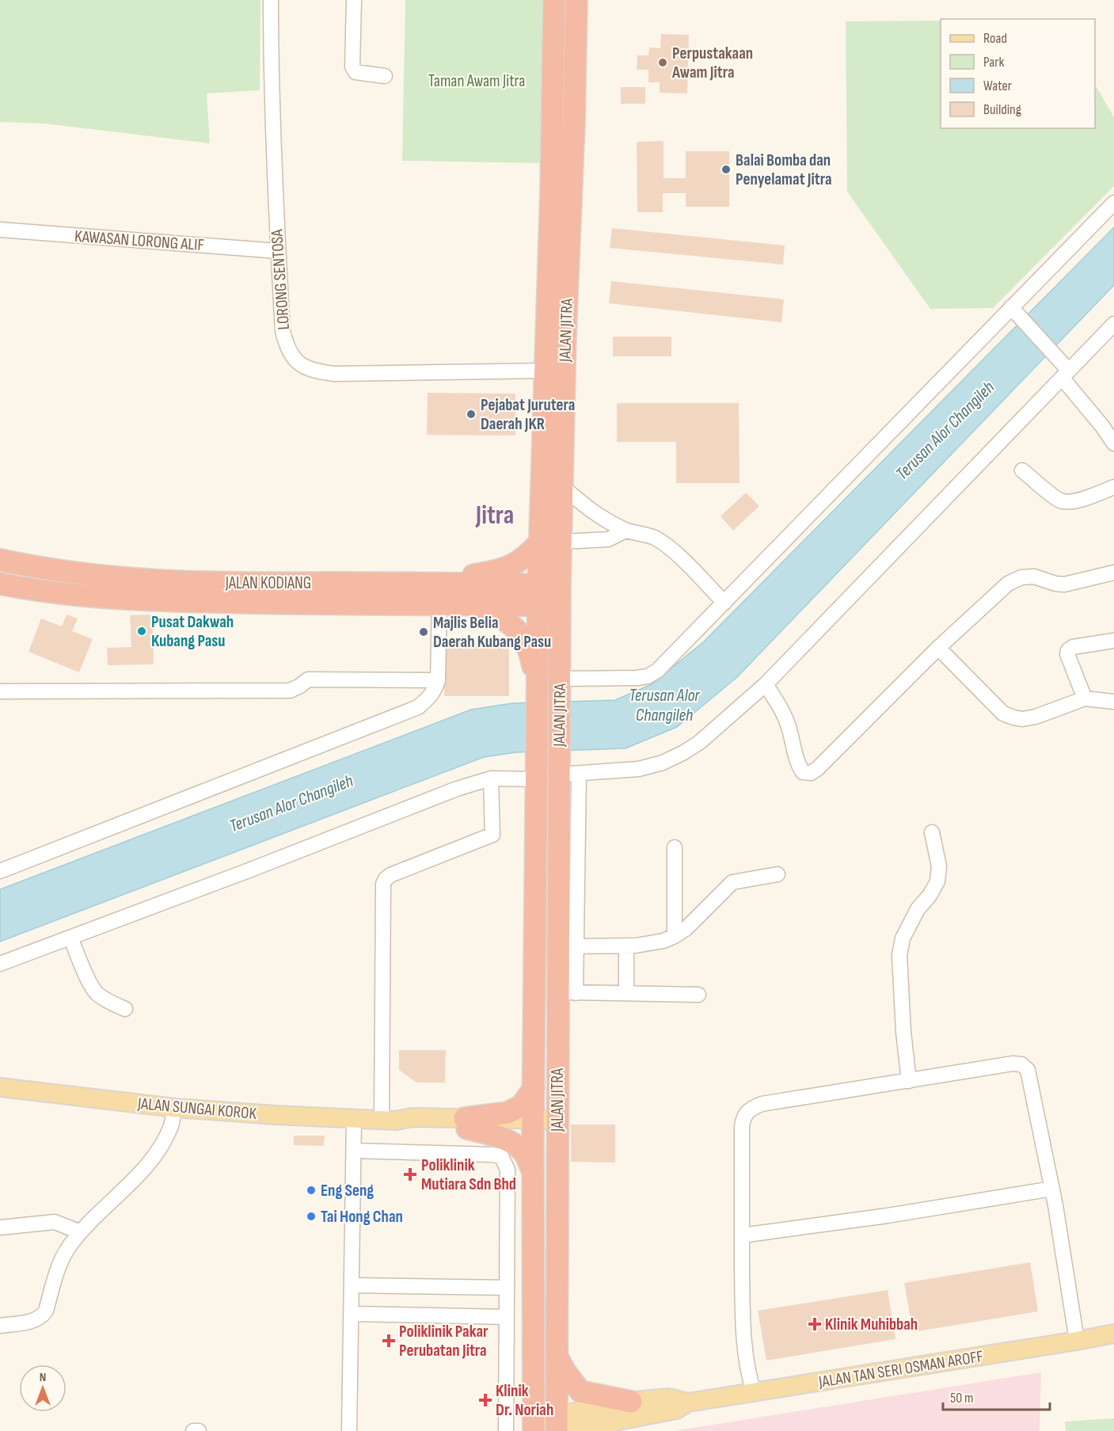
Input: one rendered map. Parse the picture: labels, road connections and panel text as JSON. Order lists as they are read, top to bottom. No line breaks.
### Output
{"streets":{"highway":["JALAN JITRA","JALAN KODIANG"],"main road":["JALAN SUNGAI KOROK","JALAN TAN SERI OSMAN AROFF"],"street":["KAWASAN LORONG ALIF","LORONG SENTOSA"]},"crossings":[["KAWASAN LORONG ALIF","LORONG SENTOSA"],["LORONG SENTOSA","JALAN JITRA"],["JALAN JITRA","JALAN KODIANG"],["JALAN JITRA","JALAN SUNGAI KOROK"],["JALAN JITRA","JALAN TAN SERI OSMAN AROFF"]],"districts":["Jitra"],"water":["Terusan Alor Changileh"],"parks":["Taman Awam Jitra"],"places":{"other":["Perpustakaan Awam Jitra","Balai Bomba dan Penyelamat Jitra","Pejabat Jurutera Daerah JKR","Pusat Dakwah Kubang Pasu","Majlis Belia Daerah Kubang Pasu","Eng Seng","Tai Hong Chan"],"health":["Poliklinik Mutiara Sdn Bhd","Klinik Muhibbah","Poliklinik Pakar Perubatan Jitra","Klinik Dr. Noriah"]},"legend":["Road","Park","Water","Building"],"scale_bar":"50 m","north":"top"}
